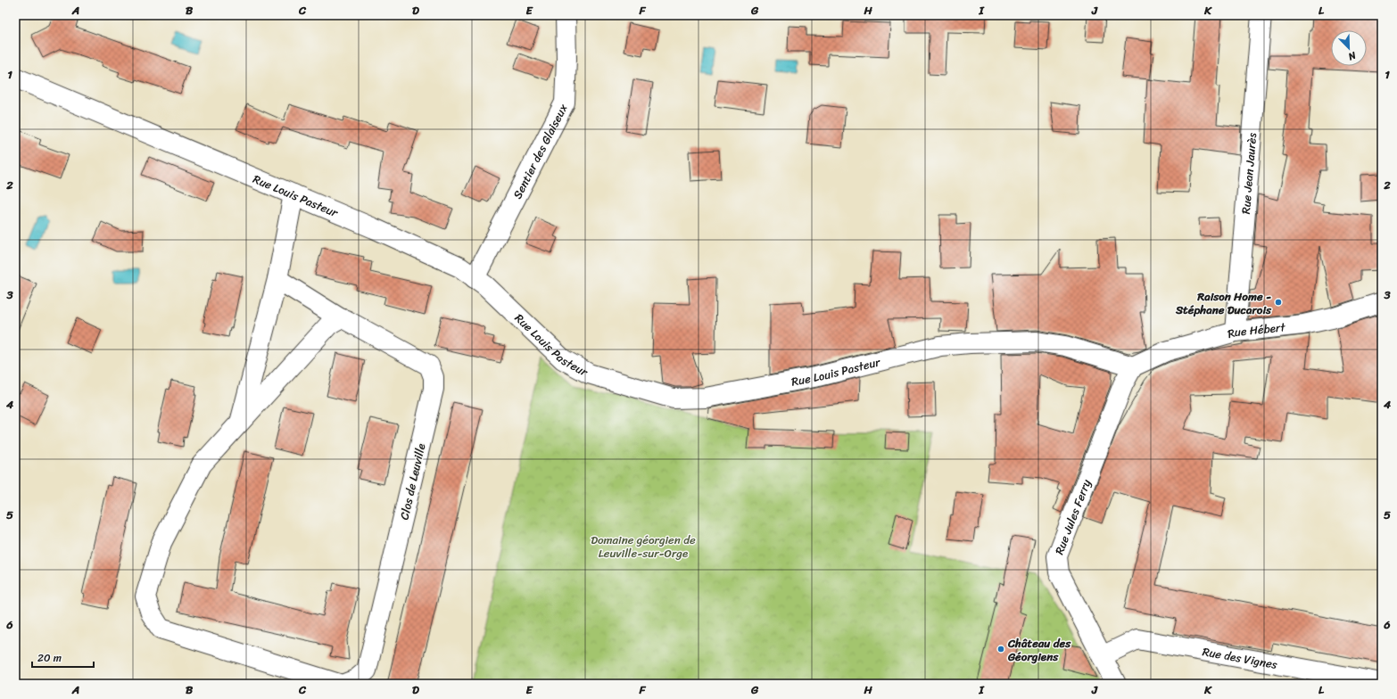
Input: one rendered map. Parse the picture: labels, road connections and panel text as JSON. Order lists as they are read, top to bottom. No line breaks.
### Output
{"streets":{"street":["Sentier des Glaiseux","Rue Jean Jaurès","Rue Louis Pasteur","Rue Hébert","Clos de Leuville","Rue Jules Ferry","Rue des Vignes"]},"crossings":[["Sentier des Glaiseux","Rue Louis Pasteur"],["Rue Jean Jaurès","Rue Hébert"],["Rue Louis Pasteur","Rue Hébert"],["Rue Louis Pasteur","Rue Jules Ferry"],["Rue Hébert","Rue Jules Ferry"],["Rue Jules Ferry","Rue des Vignes"]],"parks":["Domaine géorgien de Leuville-sur-Orge"],"places":["Raison Home - Stéphane Ducarois","Château des Géorgiens"],"scale_bar":"20 m","north":"bottom right","grid":{"columns":["A","B","C","D","E","F","G","H","I","J","K","L"],"rows":["1","2","3","4","5","6"]}}
